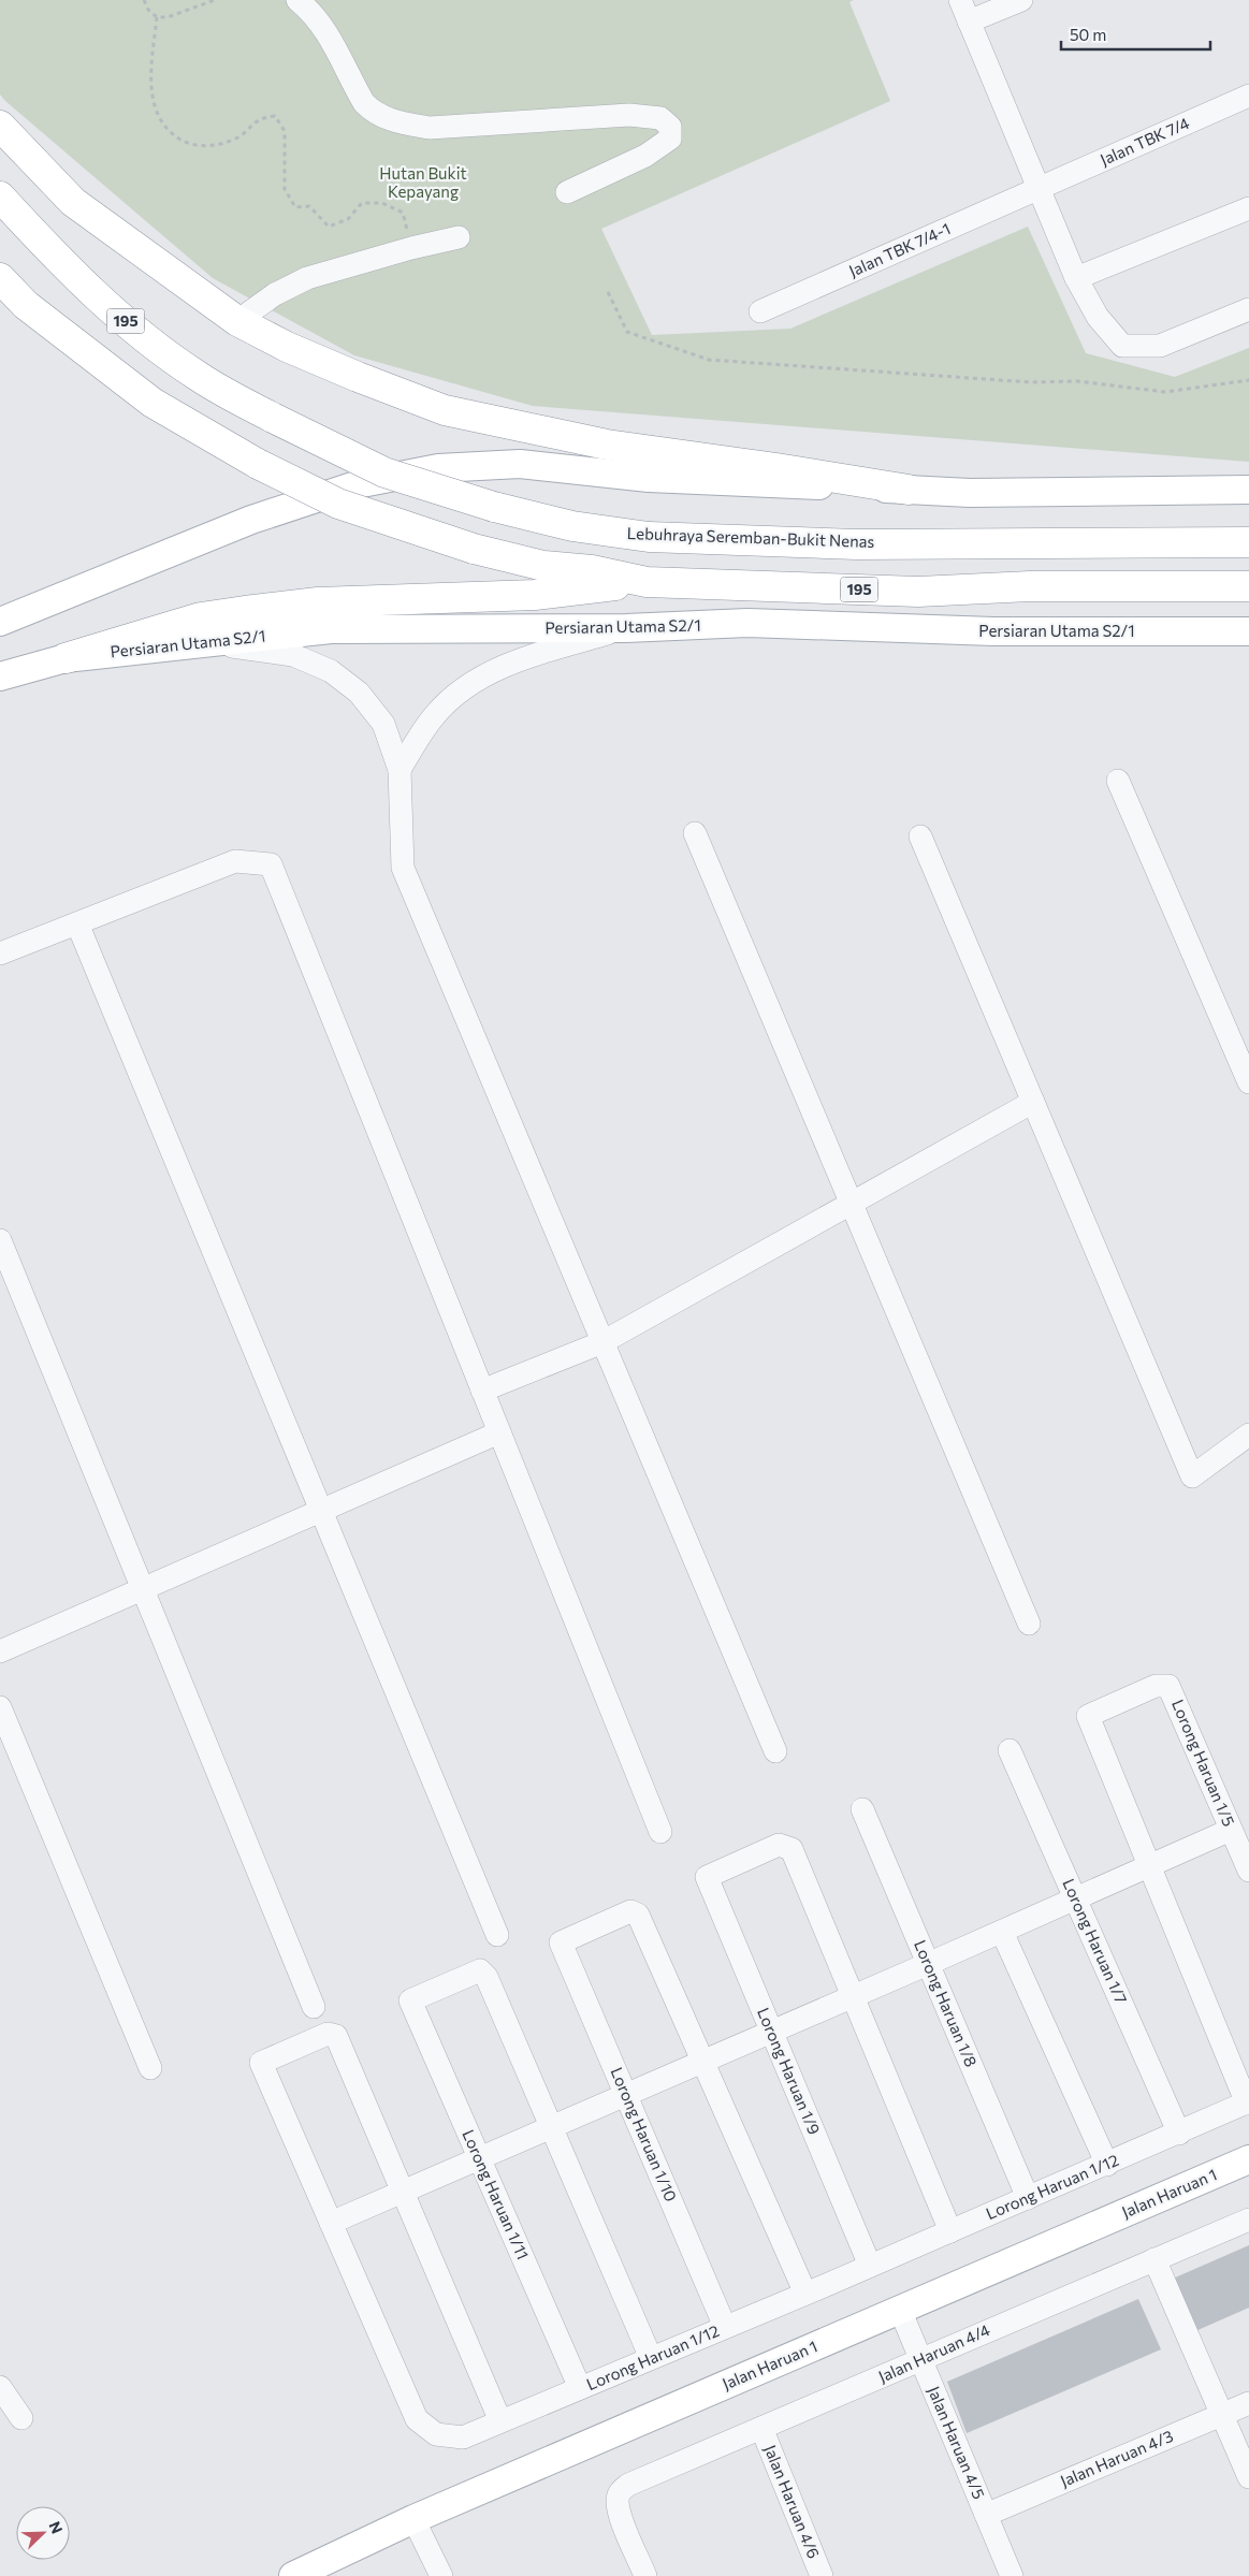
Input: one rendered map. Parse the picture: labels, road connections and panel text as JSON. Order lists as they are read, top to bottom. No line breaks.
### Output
{"streets":{"highway":["195","Lebuhraya Seremban-Bukit Nenas"],"main road":["Persiaran Utama S2/1","Jalan Haruan 1"],"street":["Jalan TBK 7/4","Jalan TBK 7/4-1","Lorong Haruan 1/5","Lorong Haruan 1/7","Lorong Haruan 1/8","Lorong Haruan 1/9","Lorong Haruan 1/10","Lorong Haruan 1/12","Lorong Haruan 1/11","Jalan Haruan 4/4","Jalan Haruan 4/5","Jalan Haruan 4/3","Jalan Haruan 4/6"]},"crossings":[["Jalan TBK 7/4","Jalan TBK 7/4-1"],["Lorong Haruan 1/7","Lorong Haruan 1/12"],["Lorong Haruan 1/8","Lorong Haruan 1/12"],["Lorong Haruan 1/9","Lorong Haruan 1/12"],["Lorong Haruan 1/10","Lorong Haruan 1/12"],["Lorong Haruan 1/12","Lorong Haruan 1/11"],["Jalan Haruan 1","Jalan Haruan 4/5"],["Jalan Haruan 4/4","Jalan Haruan 4/5"],["Jalan Haruan 4/4","Jalan Haruan 4/6"],["Jalan Haruan 4/5","Jalan Haruan 4/3"]],"parks":["Hutan Bukit Kepayang"],"scale_bar":"50 m","north":"top right"}
